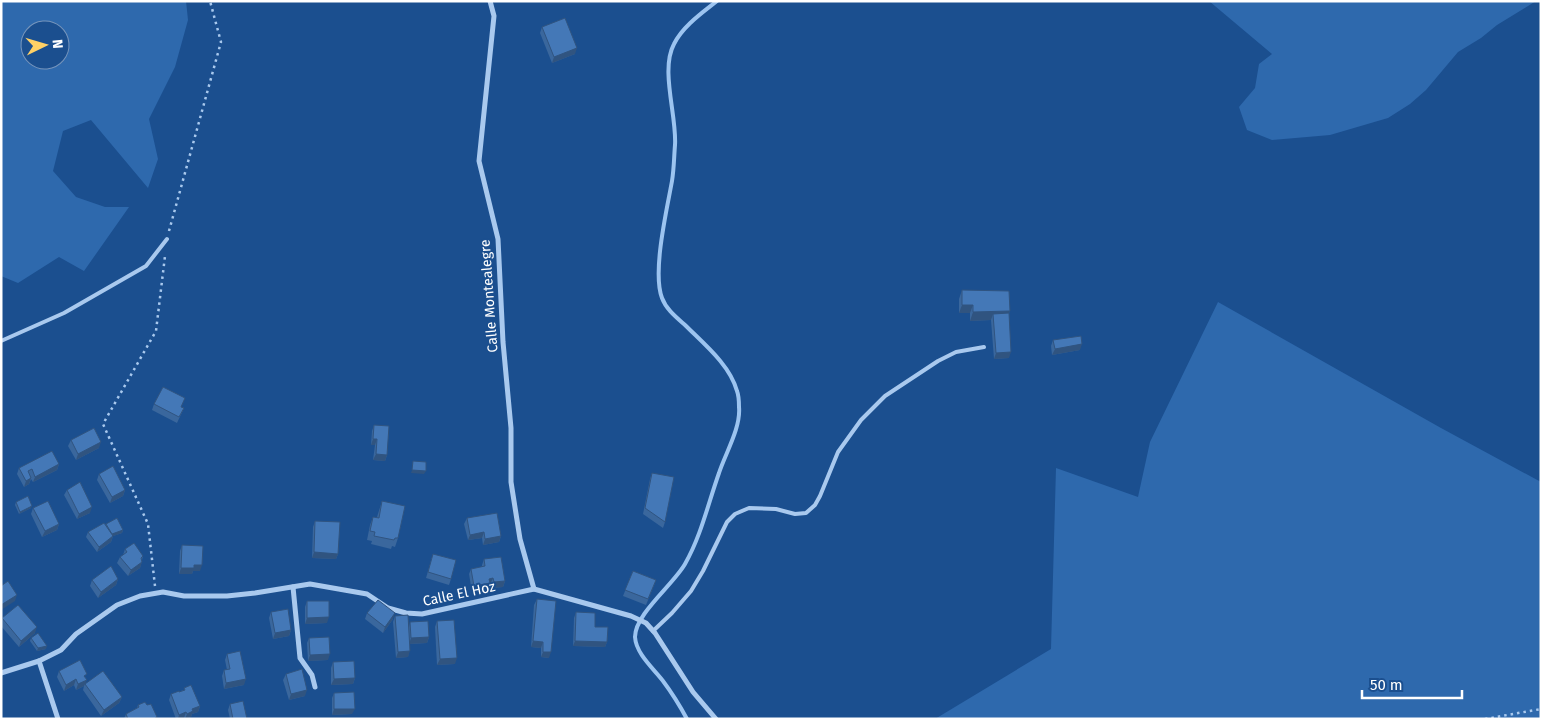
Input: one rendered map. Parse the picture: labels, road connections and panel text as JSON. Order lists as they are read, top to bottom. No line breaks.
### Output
{"streets":{"street":["Calle Montealegre","Calle El Hoz"]},"crossings":[["Calle Montealegre","Calle El Hoz"]],"scale_bar":"50 m","north":"right"}
